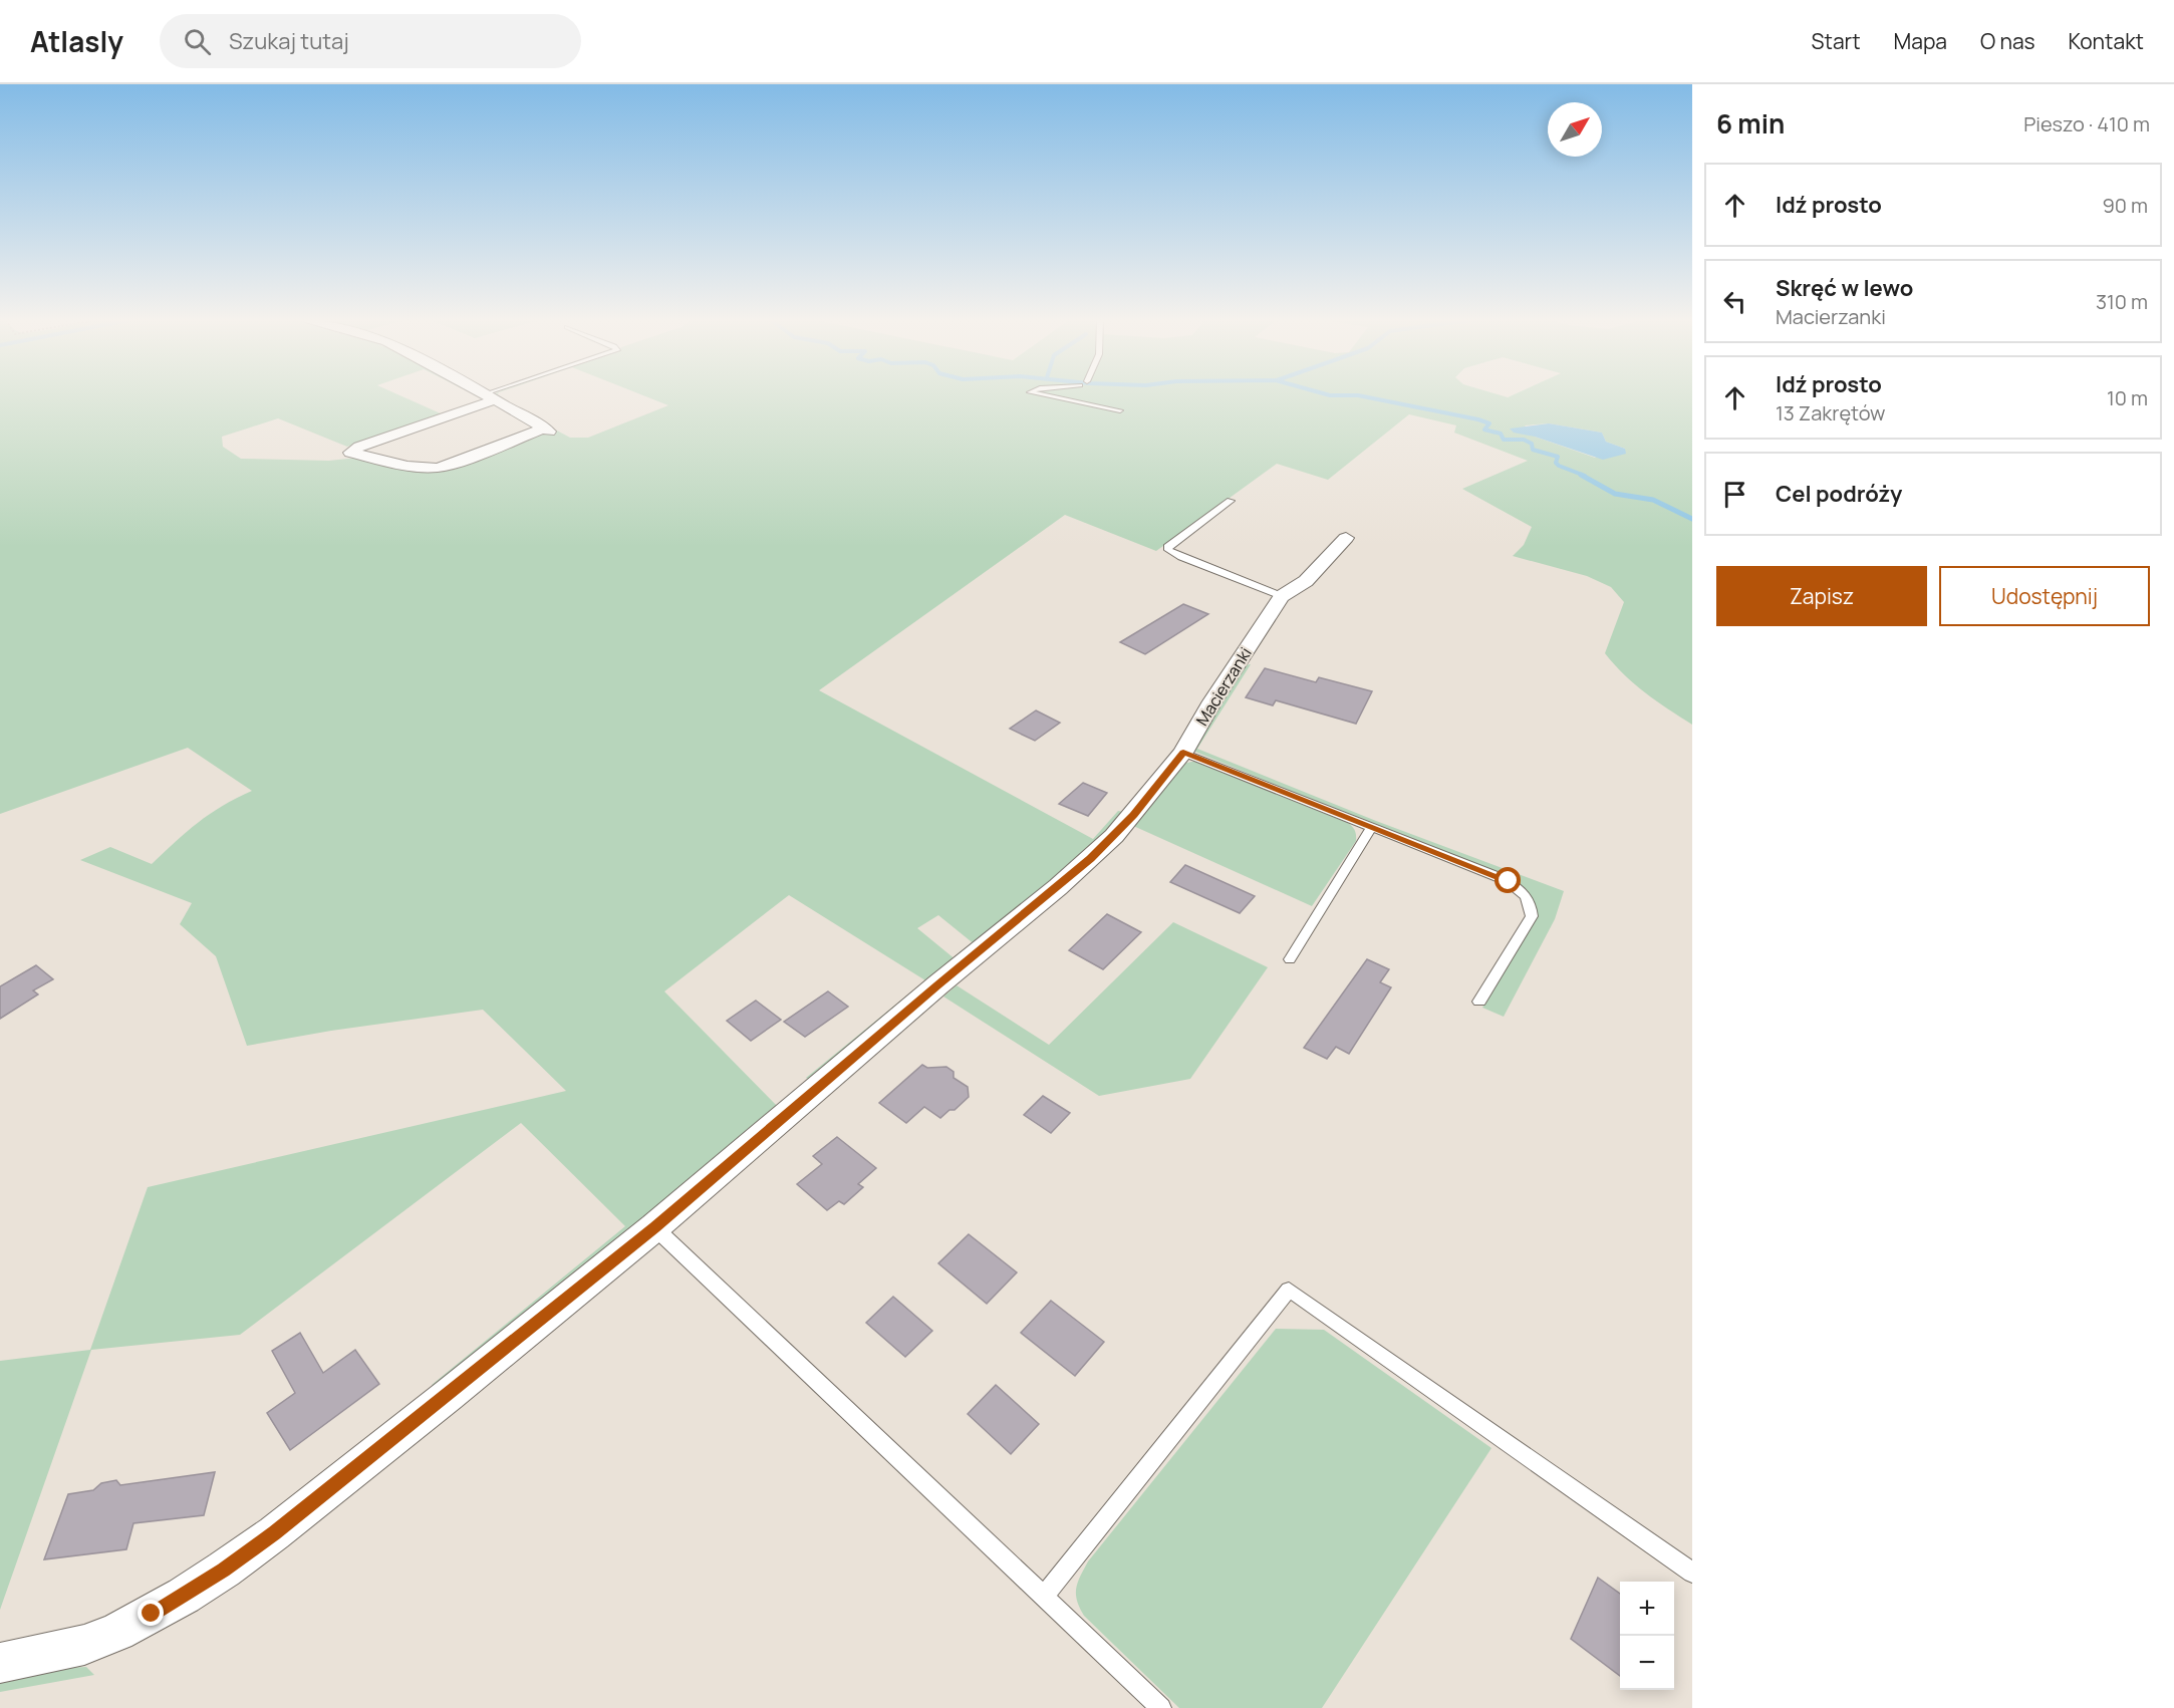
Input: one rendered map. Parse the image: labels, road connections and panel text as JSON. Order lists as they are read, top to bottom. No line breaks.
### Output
{"streets":{"street":["Macierzanki"]},"north":"top right","page":{"header":"Atlasly","search":"Szukaj tutaj","nav":["Start","Mapa","O nas","Kontakt"],"heading":["6 min","Pieszo · 410 m"],"list":[["Idź prosto","90 m"],["Skręć w lewo","Macierzanki","310 m"],["Idź prosto","13 Zakrętów","10 m"],"Cel podróży"],"buttons":["Zapisz","Udostępnij"],"map_buttons":["+","−"]}}
